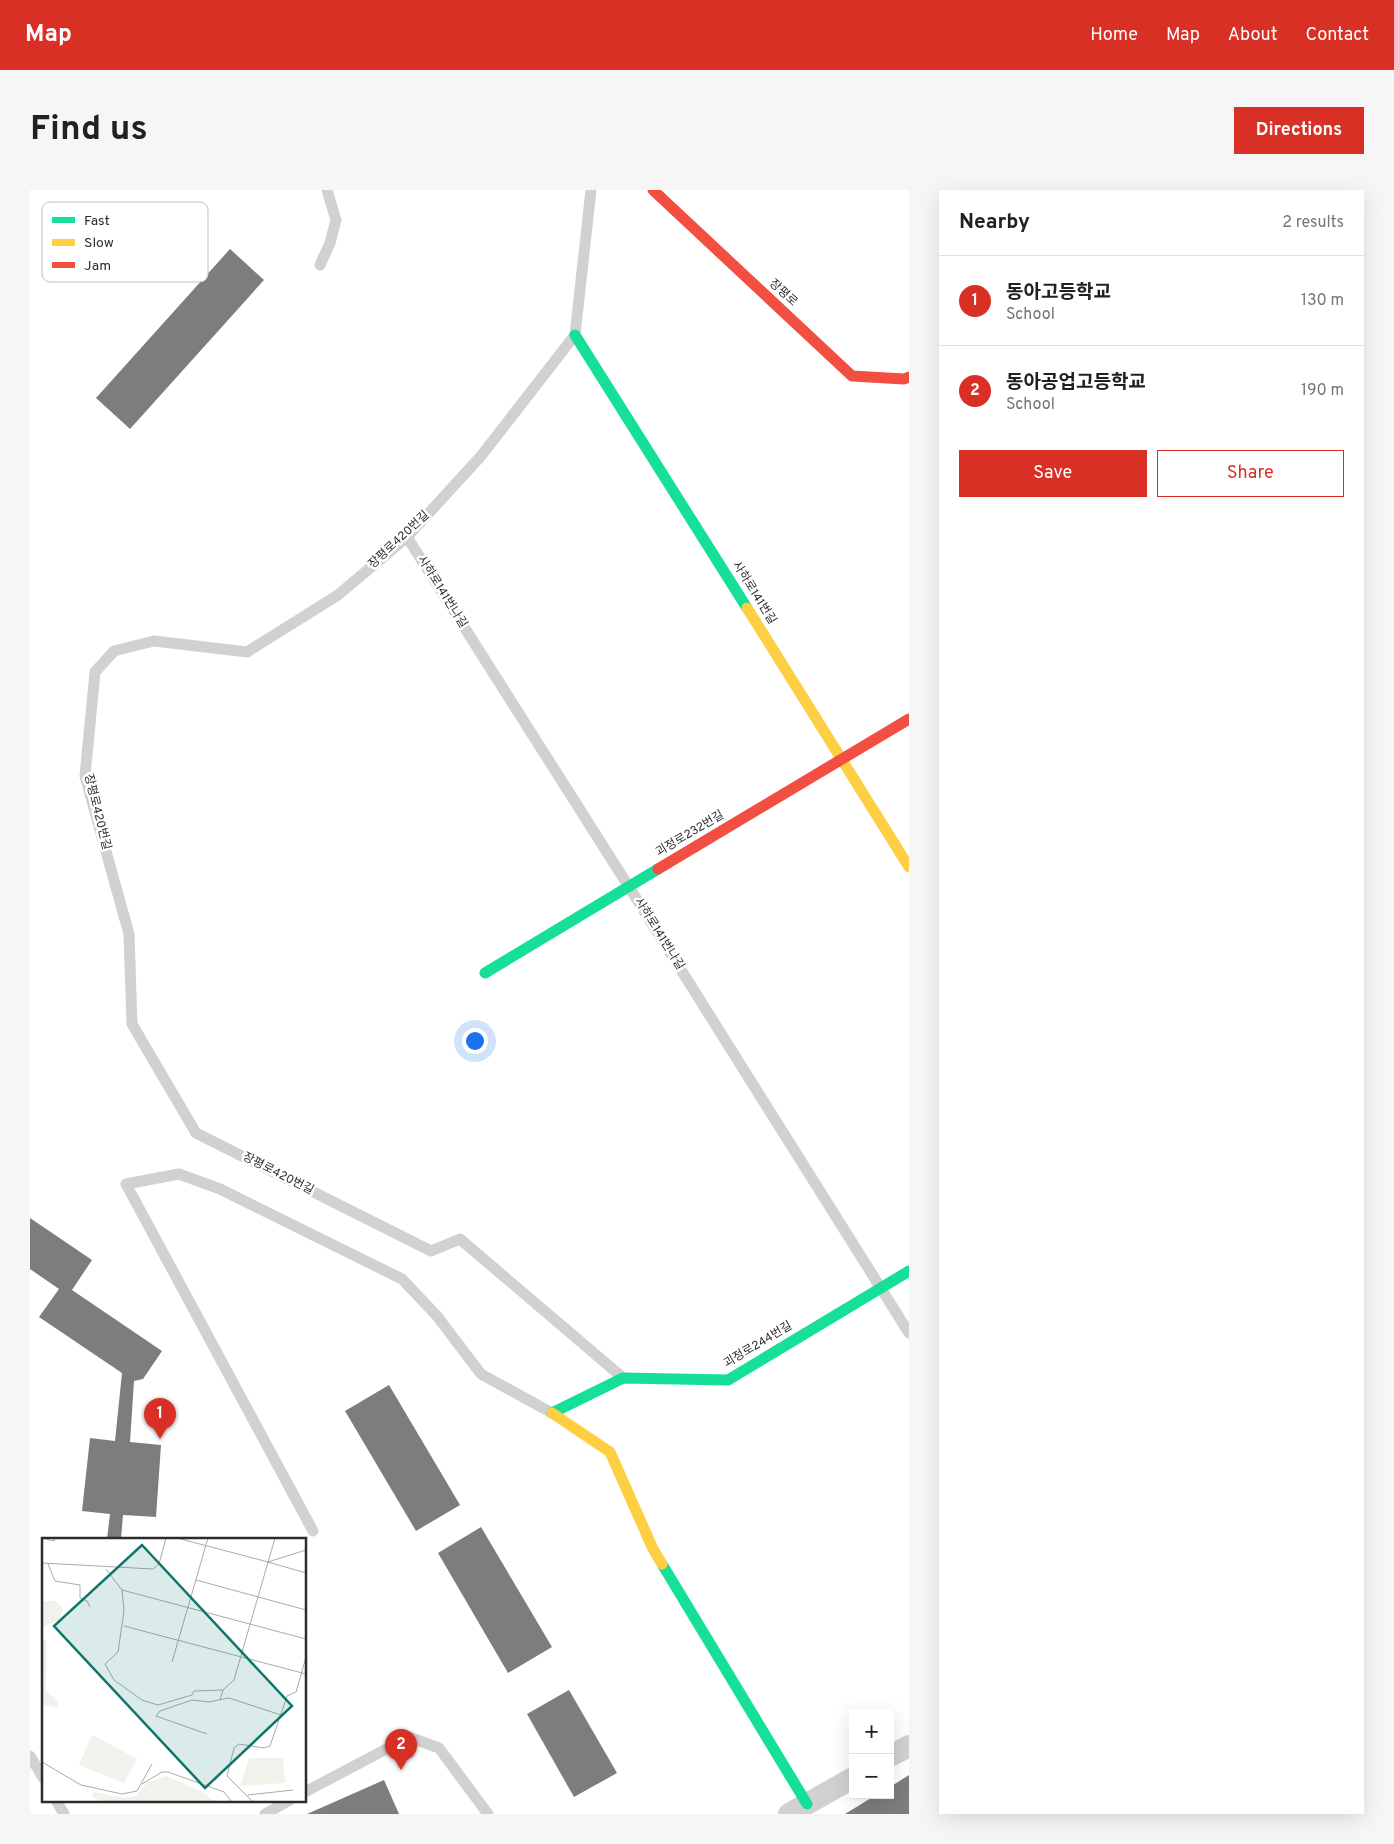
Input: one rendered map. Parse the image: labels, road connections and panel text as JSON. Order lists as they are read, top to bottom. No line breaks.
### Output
{"streets":{"street":["장평로","사하로141번길","괴정로232번길","괴정로244번길"],"lane":["장평로420번길","사하로141번나길"]},"crossings":[["장평로420번길","사하로141번나길"],["장평로420번길","사하로141번길"],["장평로420번길","괴정로244번길"],["사하로141번나길","괴정로232번길"],["사하로141번나길","괴정로244번길"],["사하로141번길","괴정로232번길"]],"legend":["Fast","Slow","Jam"],"page":{"header":"Map","nav":["Home","Map","About","Contact"],"buttons":["Directions",["Save","Share"]],"title":"Find us","heading":["Nearby","2 results"],"list":[{"mark":"1","name":"동아고등학교","note":"School","value":"130 m"},{"mark":"2","name":"동아공업고등학교","note":"School","value":"190 m"}],"pins":["1","2"],"map_buttons":["+","−"]}}
